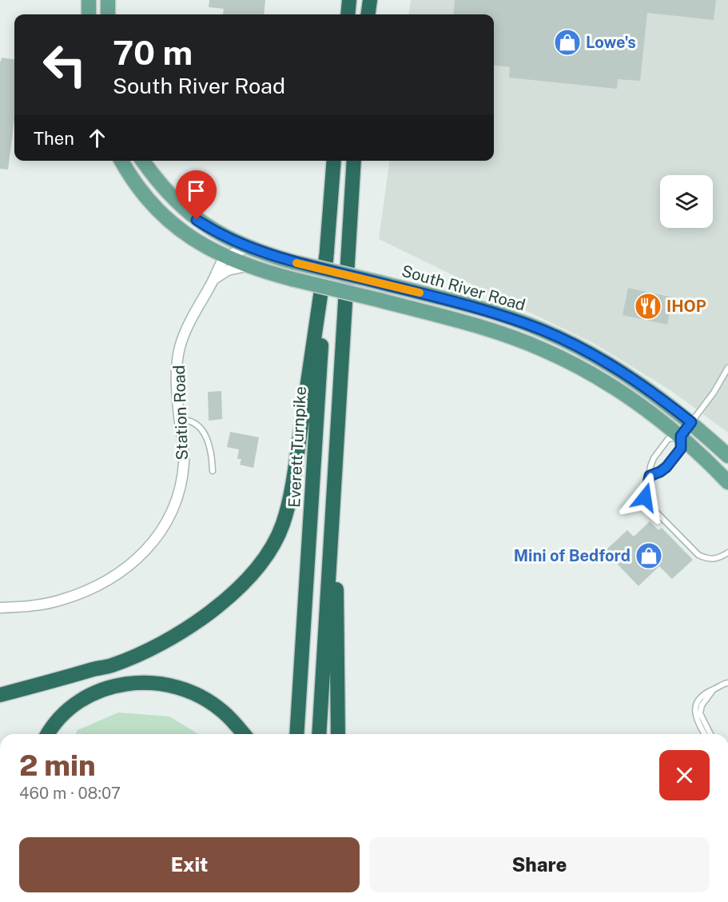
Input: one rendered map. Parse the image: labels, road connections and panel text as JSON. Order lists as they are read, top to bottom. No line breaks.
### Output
{"streets":{"highway":["Everett Turnpike"],"main road":["South River Road"],"street":["Station Road"]},"places":{"shop":["Lowe's","Mini of Bedford"],"restaurant":["IHOP"]},"page":{"turn":["70 m","South River Road"],"then":"Then","heading":["2 min","460 m · 08:07"],"buttons":["Exit","Share"]}}
